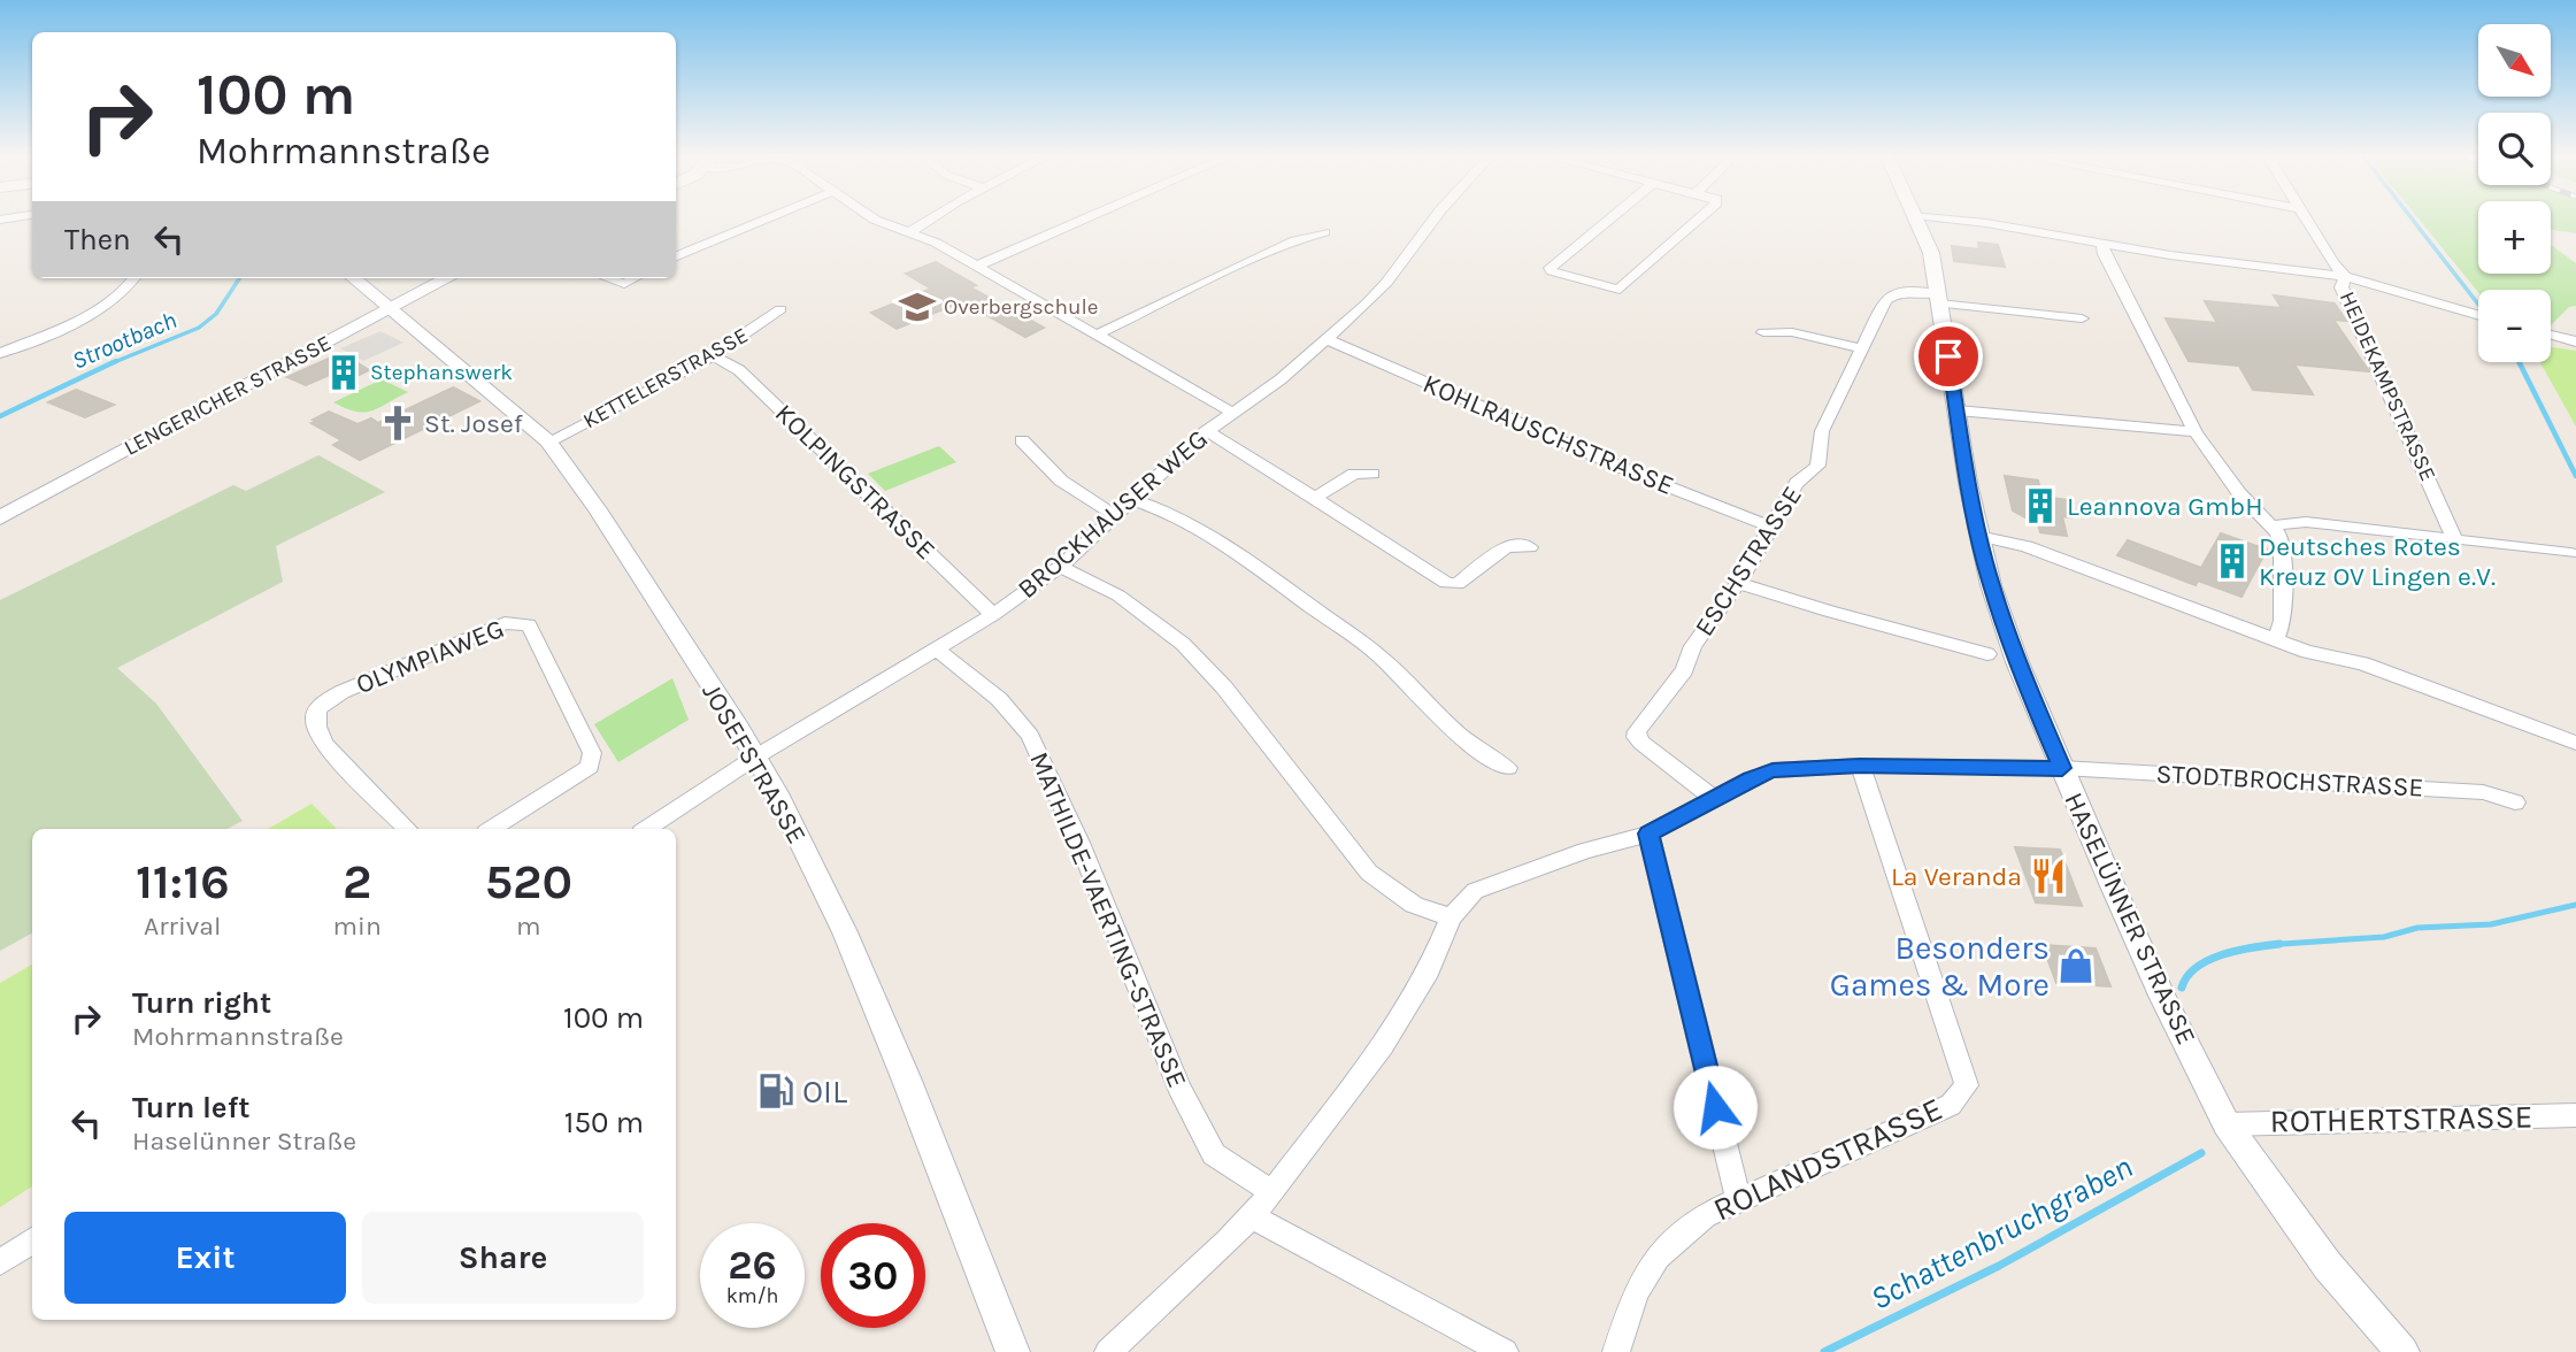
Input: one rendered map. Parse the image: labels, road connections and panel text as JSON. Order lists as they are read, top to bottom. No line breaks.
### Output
{"streets":{"main road":["LENGERICHER STRASSE"],"street":["KETTELERSTRASSE","HEIDEKAMPSTRASSE","KOHLRAUSCHSTRASSE","KOLPINGSTRASSE","BROCKHAUSER WEG","ESCHSTRASSE","OLYMPIAWEG","JOSEFSTRASSE","STODTBROCHSTRASSE","HASELÜNNER STRASSE","MATHILDE-VAERTING-STRASSE","ROTHERTSTRASSE","ROLANDSTRASSE"]},"crossings":[["KETTELERSTRASSE","KOLPINGSTRASSE"],["KETTELERSTRASSE","JOSEFSTRASSE"],["LENGERICHER STRASSE","JOSEFSTRASSE"],["KOHLRAUSCHSTRASSE","BROCKHAUSER WEG"],["KOHLRAUSCHSTRASSE","ESCHSTRASSE"],["KOLPINGSTRASSE","BROCKHAUSER WEG"],["BROCKHAUSER WEG","JOSEFSTRASSE"],["BROCKHAUSER WEG","MATHILDE-VAERTING-STRASSE"],["ESCHSTRASSE","STODTBROCHSTRASSE"],["ESCHSTRASSE","HASELÜNNER STRASSE"],["STODTBROCHSTRASSE","HASELÜNNER STRASSE"],["STODTBROCHSTRASSE","ROLANDSTRASSE"],["HASELÜNNER STRASSE","ROTHERTSTRASSE"]],"water":["Strootbach","Schattenbruchgraben"],"places":{"school or university":["Overbergschule"],"building":["Stephanswerk","Leannova GmbH","Deutsches Rotes Kreuz OV Lingen e.V."],"church":["St. Josef"],"restaurant":["La Veranda"],"shop":["Besonders Games & More"],"fuel station":["OIL"]},"north":"bottom right","page":{"map_buttons":["+","−"],"turn":["100 m","Mohrmannstraße"],"then":"Then","eta":["11:16","Arrival","2","min","520","m"],"list":[{"name":"Turn right","note":"Mohrmannstraße","value":"100 m"},{"name":"Turn left","note":"Haselünner Straße","value":"150 m"}],"buttons":["Exit","Share"],"speed":"26 km/h","limit":"30"}}
